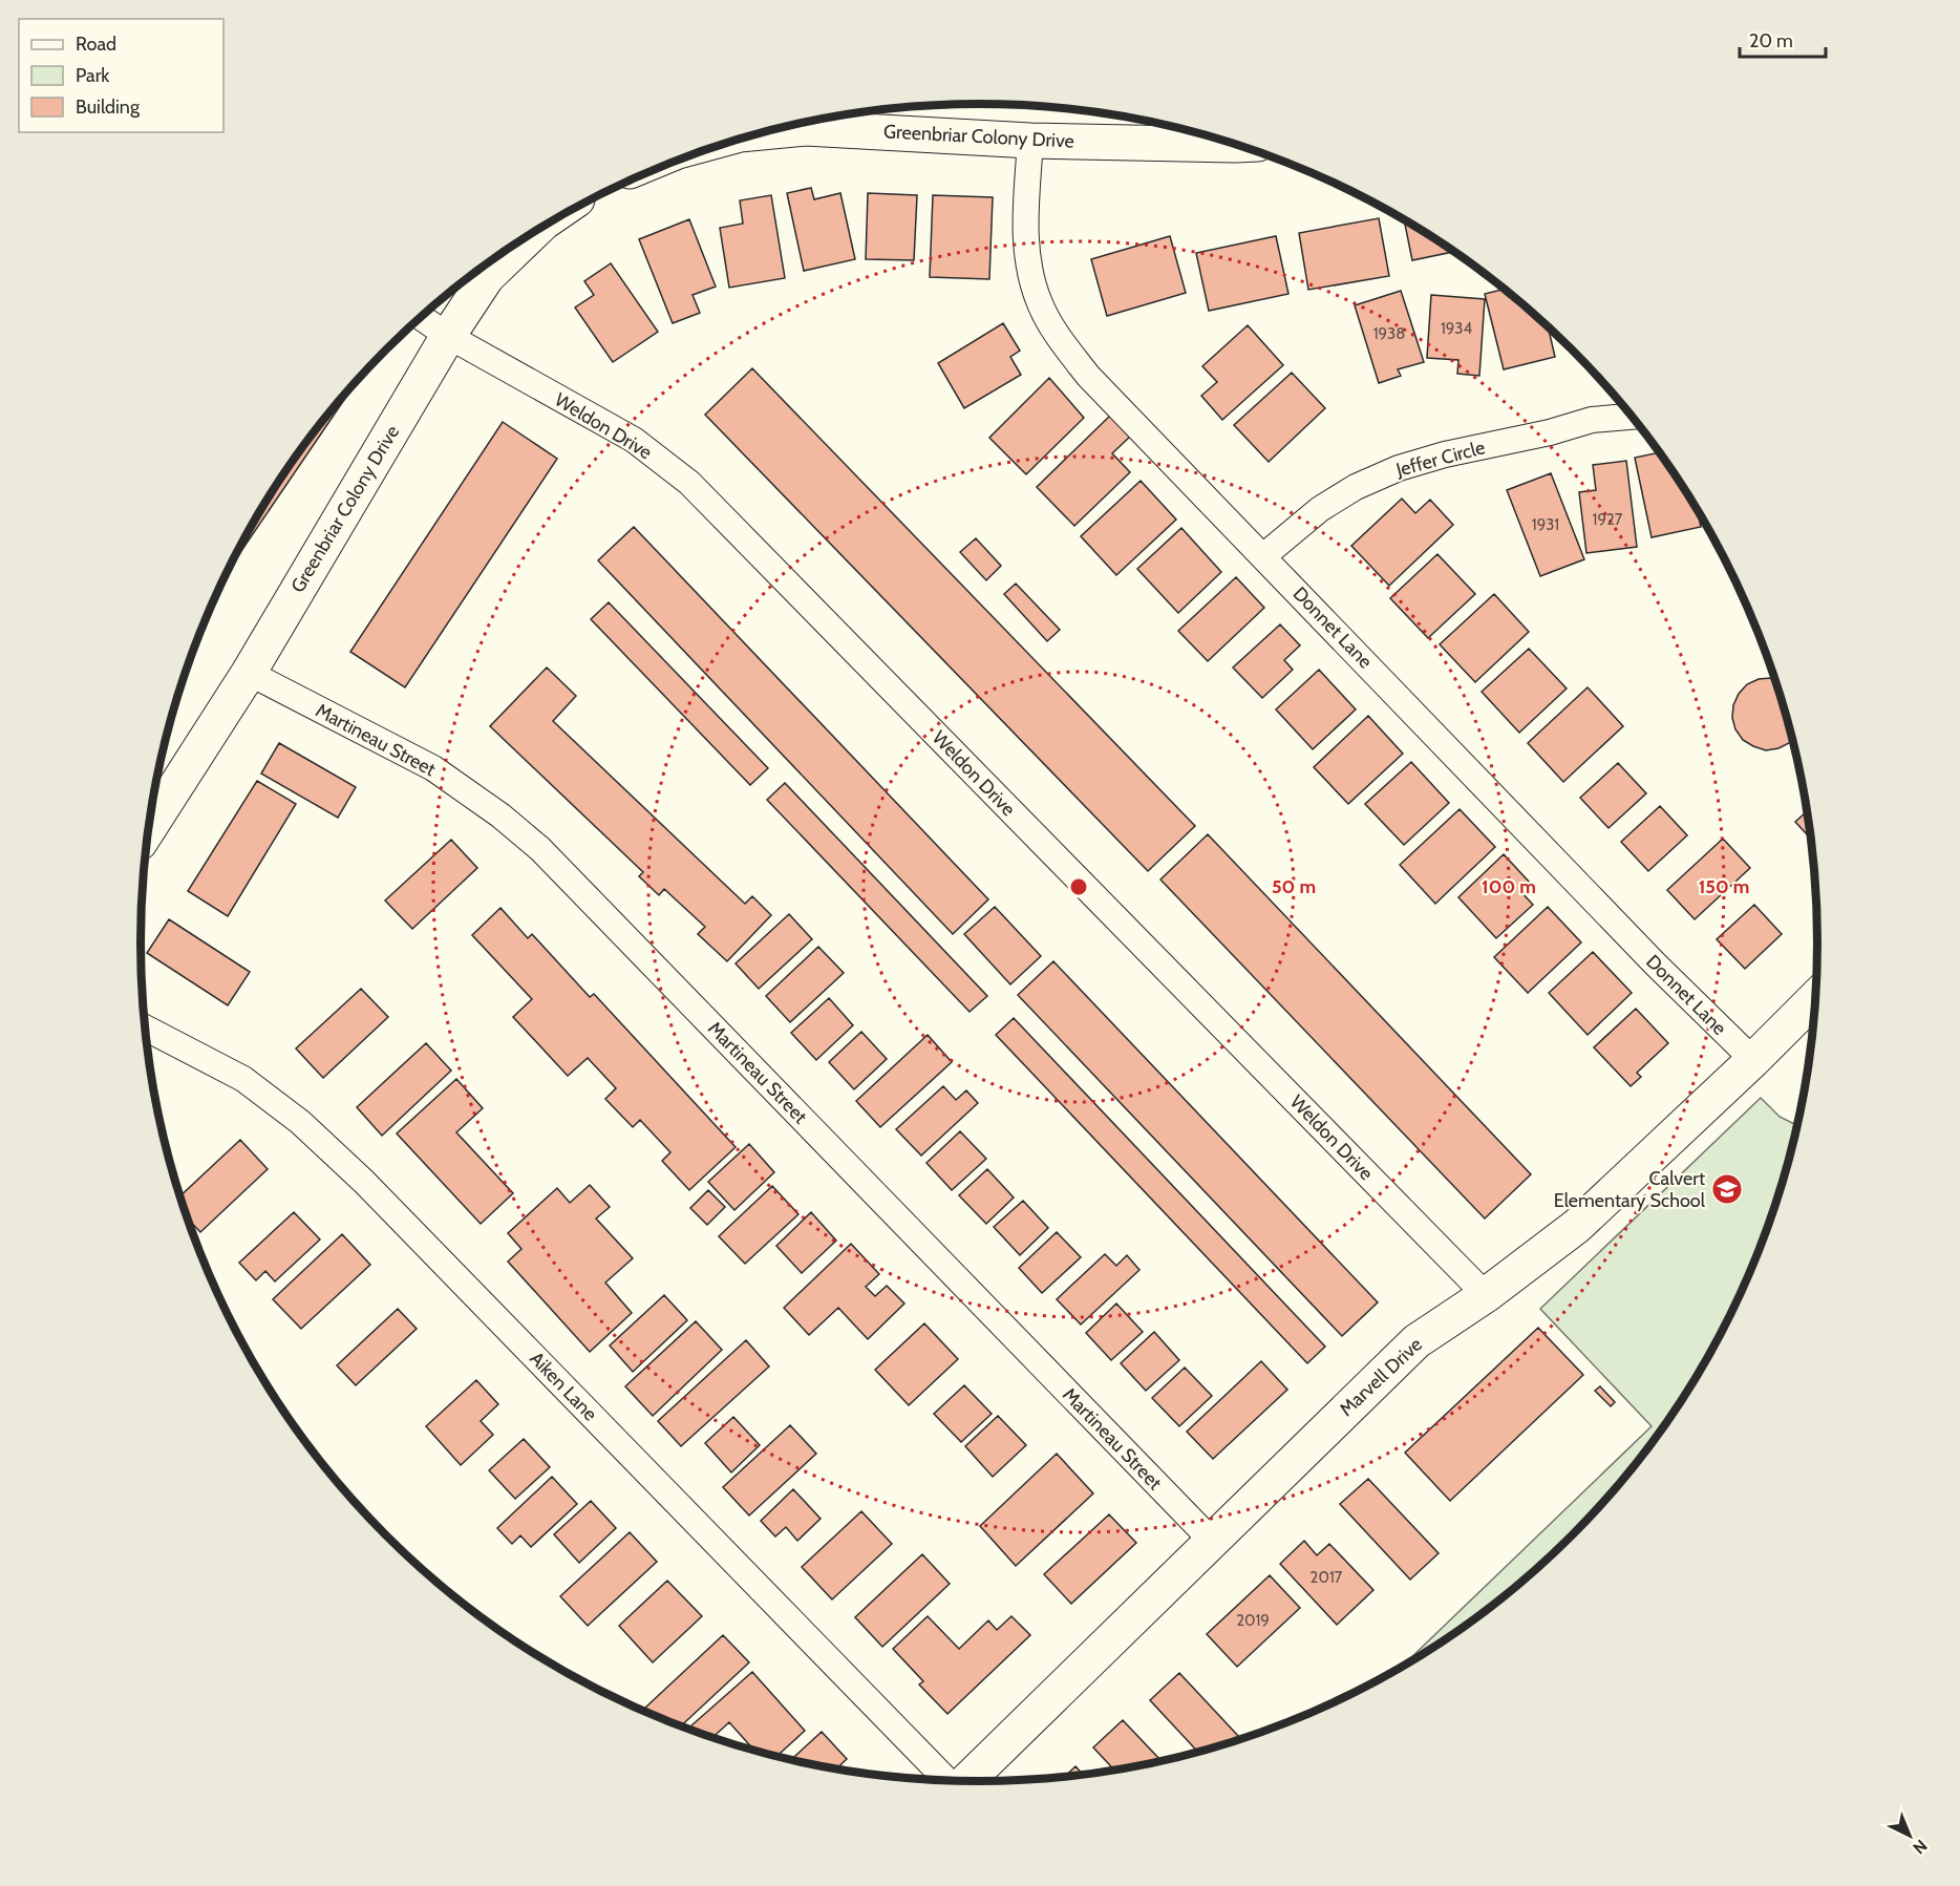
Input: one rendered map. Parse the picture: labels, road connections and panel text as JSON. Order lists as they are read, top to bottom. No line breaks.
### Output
{"streets":{"street":["Greenbriar Colony Drive","Weldon Drive","Jeffer Circle","Donnet Lane","Martineau Street","Marvell Drive","Aiken Lane"]},"crossings":[["Greenbriar Colony Drive","Weldon Drive"],["Greenbriar Colony Drive","Donnet Lane"],["Greenbriar Colony Drive","Martineau Street"],["Weldon Drive","Marvell Drive"],["Jeffer Circle","Donnet Lane"],["Donnet Lane","Marvell Drive"],["Martineau Street","Marvell Drive"]],"places":{"school or university":["Calvert Elementary School"]},"house_numbers":["1934","1938","1927","1931","2017","2019"],"legend":["Road","Park","Building"],"scale_bar":"20 m","north":"bottom right","rings":["50 m","100 m","150 m"]}
